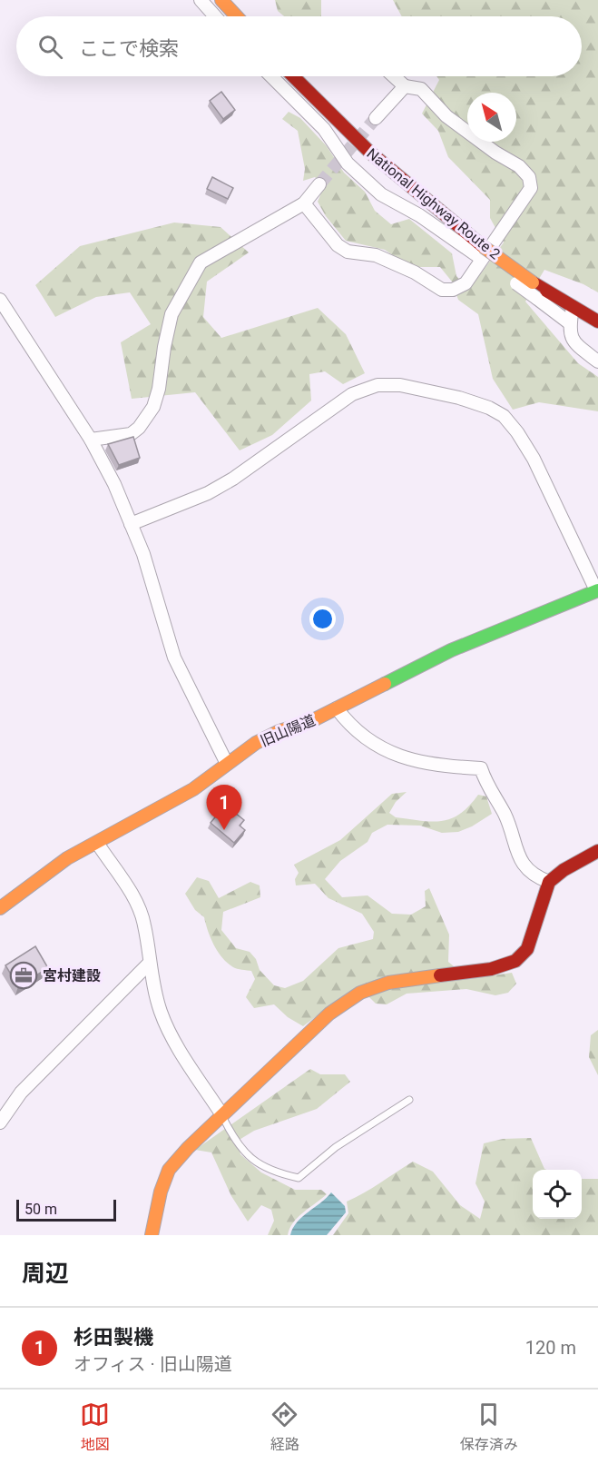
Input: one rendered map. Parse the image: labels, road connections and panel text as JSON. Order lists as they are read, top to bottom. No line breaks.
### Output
{"streets":{"main road":["National Highway Route 2","旧山陽道"]},"places":{"office":["宮村建設"]},"scale_bar":"50 m","north":"top left","page":{"search":"ここで検索","pins":"1","scale":"50 m","heading":"周辺","list":[{"mark":"1","name":"杉田製機","note":"オフィス · 旧山陽道","value":"120 m"}],"nav":["地図","経路","保存済み"]}}
